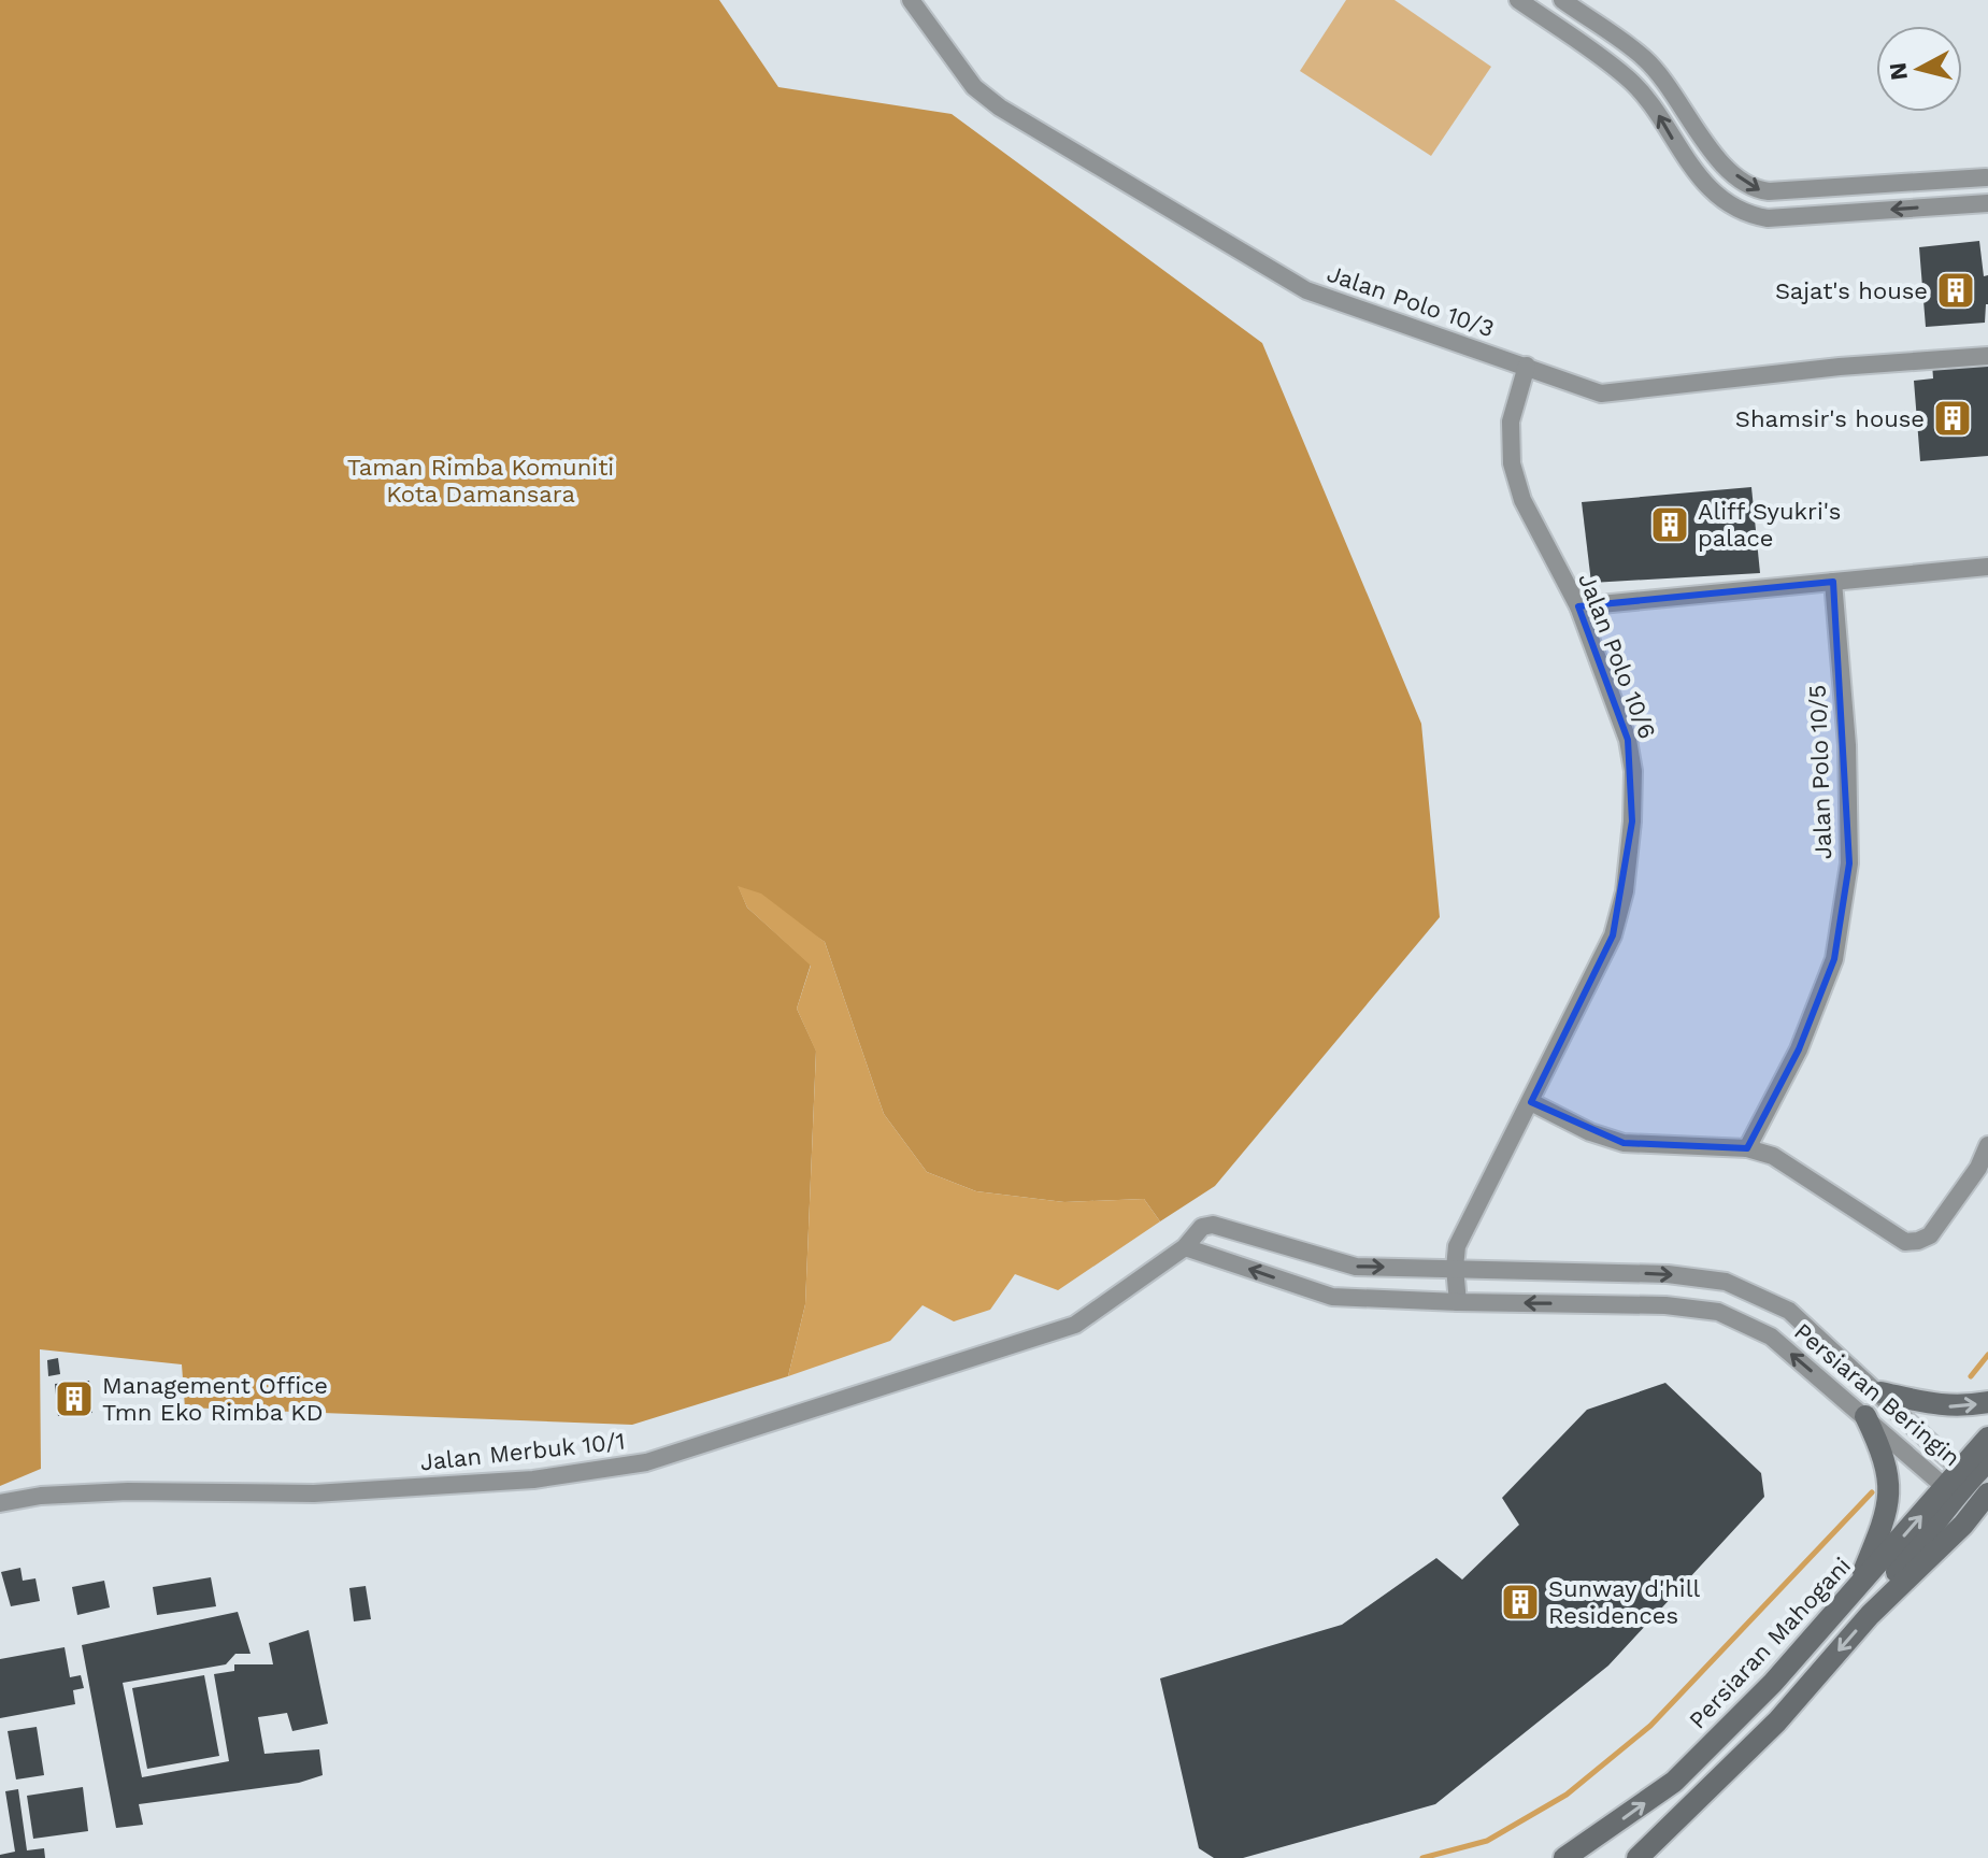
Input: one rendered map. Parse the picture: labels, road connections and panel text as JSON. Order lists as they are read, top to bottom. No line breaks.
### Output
{"streets":{"main road":["Persiaran Mahogani"],"street":["Jalan Polo 10/3","Jalan Polo 10/6","Jalan Polo 10/5","Persiaran Beringin","Jalan Merbuk 10/1"]},"crossings":[["Jalan Polo 10/3","Jalan Polo 10/6"],["Jalan Polo 10/6","Persiaran Beringin"],["Persiaran Beringin","Jalan Merbuk 10/1"],["Persiaran Beringin","Persiaran Mahogani"]],"parks":["Taman Rimba Komuniti Kota Damansara"],"places":{"building":["Sajat's house","Shamsir's house","Aliff Syukri's palace","Management Office Tmn Eko Rimba KD","Sunway d'hill Residences"]},"north":"left"}
